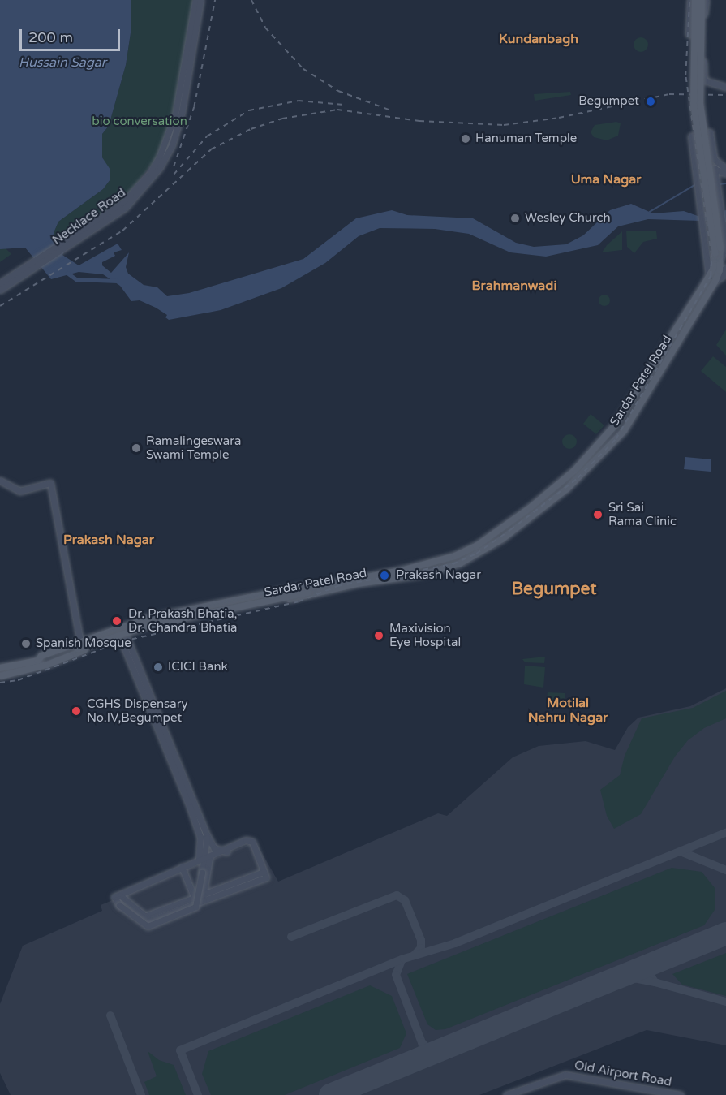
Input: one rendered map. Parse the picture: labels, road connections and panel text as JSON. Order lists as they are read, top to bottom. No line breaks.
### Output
{"streets":{"main road":["Sardar Patel Road"],"street":["Necklace Road","Old Airport Road"]},"districts":["Kundanbagh","Uma Nagar","Brahmanwadi","Prakash Nagar","Begumpet","Motilal Nehru Nagar"],"water":["Hussain Sagar"],"parks":["bio conversation"],"places":["Begumpet","Hanuman Temple","Wesley Church","Ramalingeswara Swami Temple","Sri Sai Rama Clinic","Prakash Nagar","Dr. Prakash Bhatia, Dr. Chandra Bhatia","Maxivision Eye Hospital","Spanish Mosque","ICICI Bank","CGHS Dispensary No.IV,Begumpet"],"scale_bar":"200 m"}
